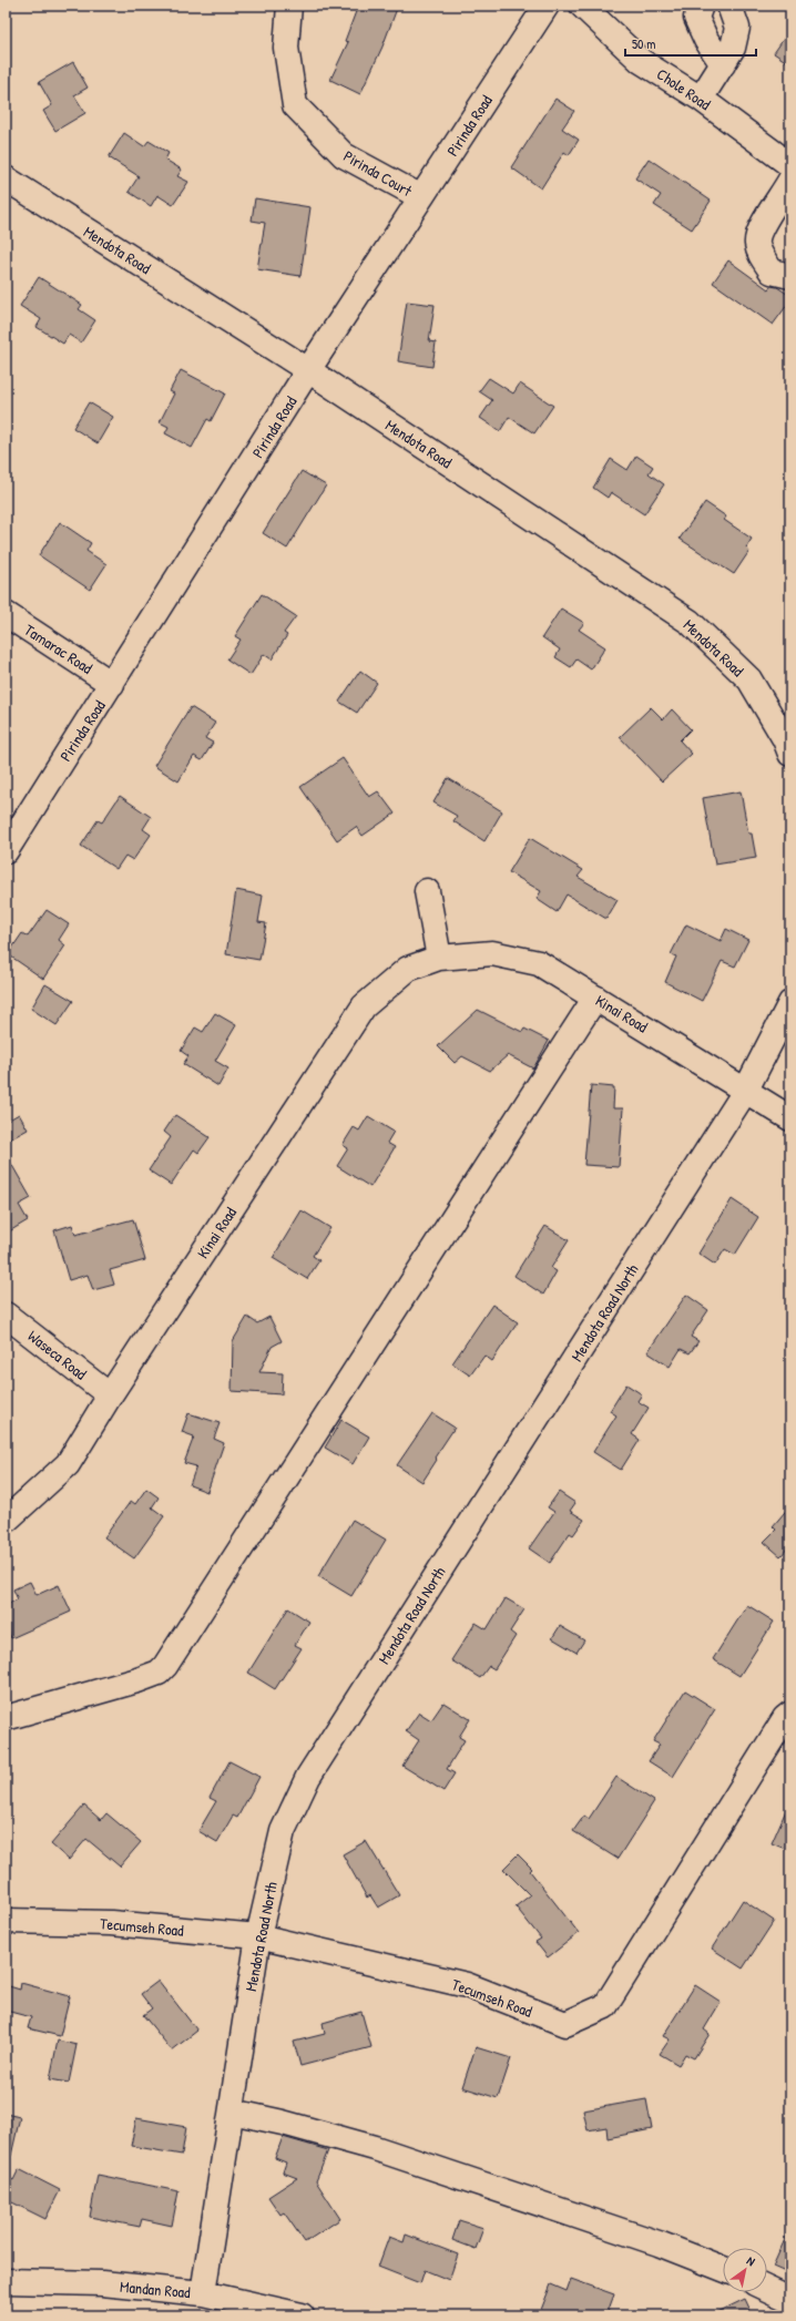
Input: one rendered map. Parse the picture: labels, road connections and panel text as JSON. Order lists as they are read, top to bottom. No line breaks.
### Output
{"streets":{"street":["Chole Road","Pirinda Road","Pirinda Court","Mendota Road","Tamarac Road","Kinai Road","Mendota Road North","Waseca Road","Tecumseh Road","Mandan Road"]},"crossings":[["Pirinda Road","Pirinda Court"],["Pirinda Road","Mendota Road"],["Pirinda Road","Tamarac Road"],["Kinai Road","Mendota Road North"],["Kinai Road","Waseca Road"],["Mendota Road North","Tecumseh Road"],["Mendota Road North","Mandan Road"]],"scale_bar":"50 m","north":"top right"}
